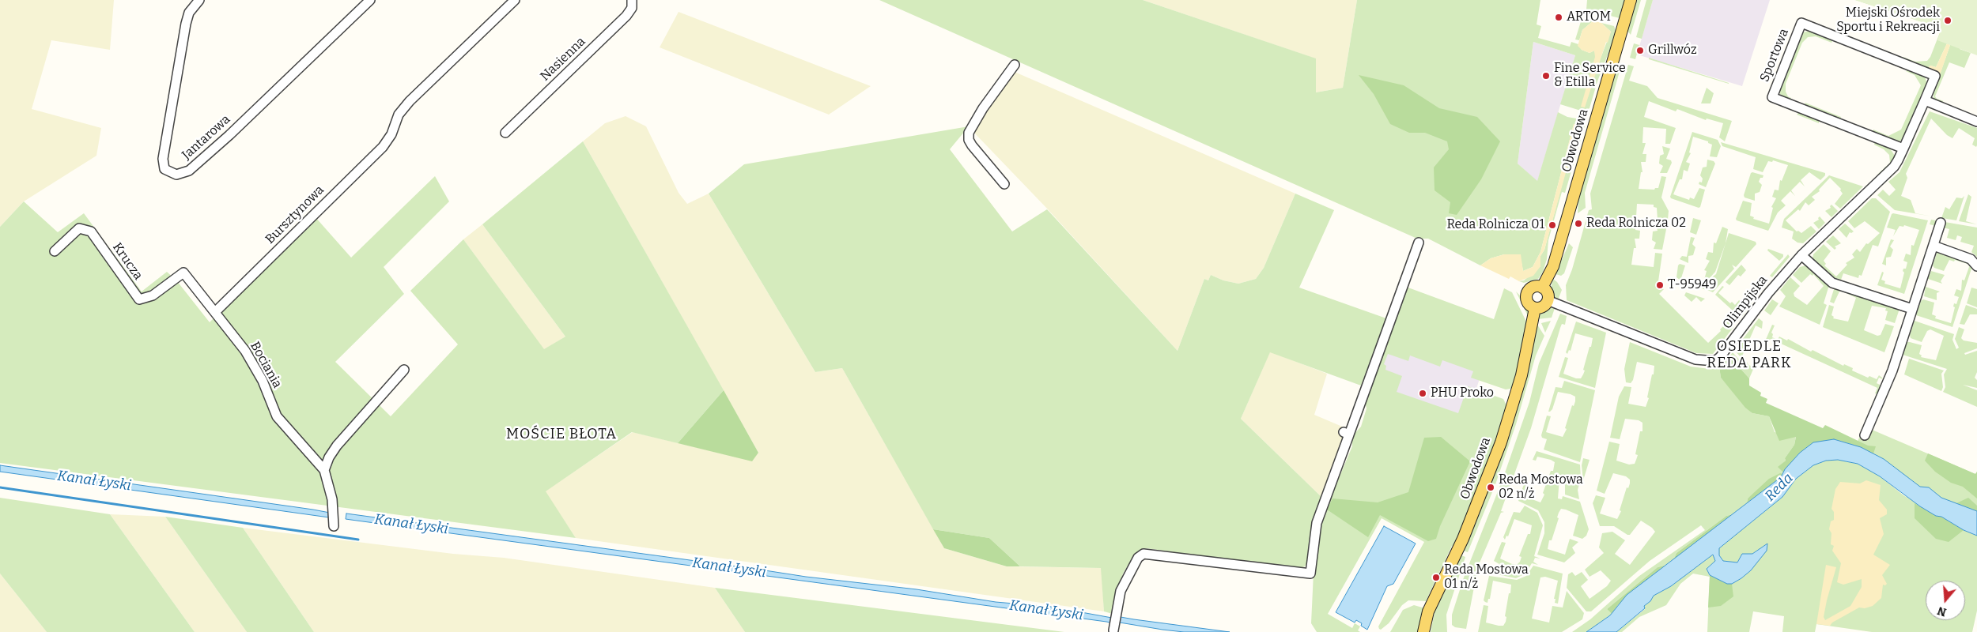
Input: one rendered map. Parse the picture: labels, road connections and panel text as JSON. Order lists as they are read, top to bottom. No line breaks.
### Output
{"streets":{"main road":["Obwodowa"],"street":["Sportowa","Nasienna","Jantarowa","Bursztynowa","Krucza","Olimpijska","Bociania"]},"crossings":[["Sportowa","Olimpijska"],["Obwodowa","Olimpijska"],["Bursztynowa","Bociania"],["Krucza","Bociania"]],"districts":["OSIEDLE REDA PARK","MOŚCIE BŁOTA"],"water":["Kanał Łyski","Reda"],"places":["ARTOM","Miejski Ośrodek Sportu i Rekreacji","Grillwóz","Fine Service & Etilla","Reda Rolnicza 02","Reda Rolnicza 01","T-95949","PHU Proko","Reda Mostowa 02 n/ż","Reda Mostowa 01 n/ż"],"north":"bottom"}
